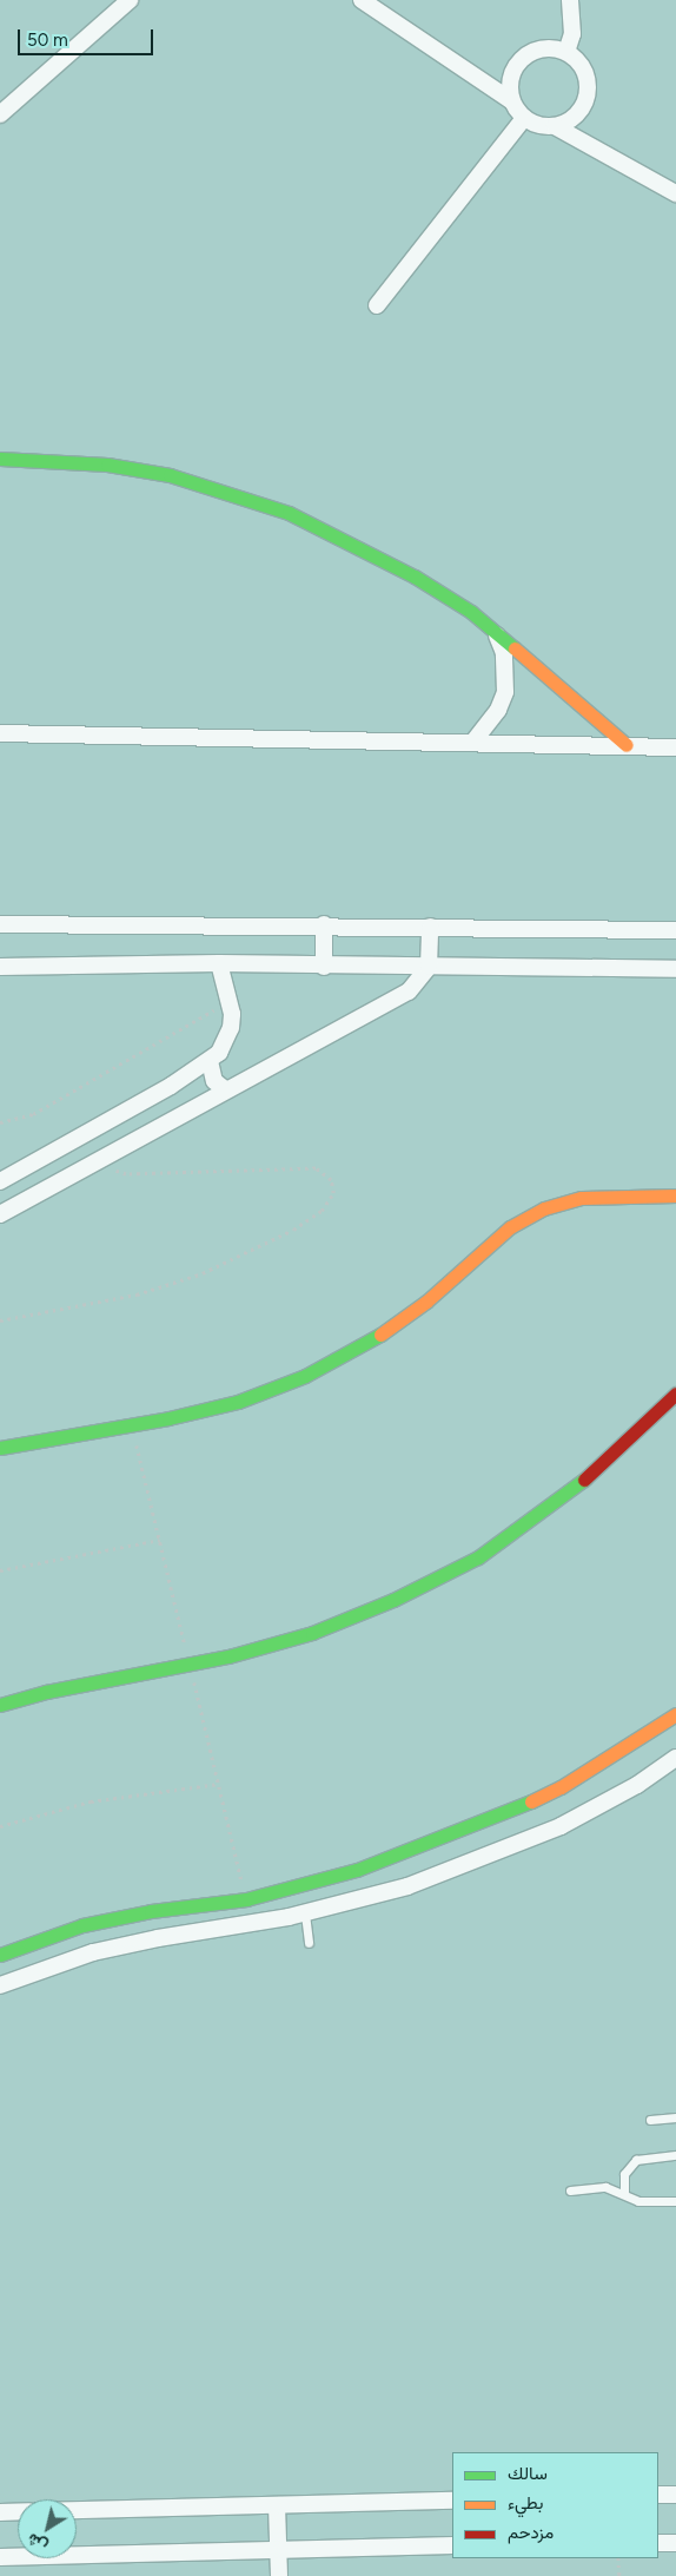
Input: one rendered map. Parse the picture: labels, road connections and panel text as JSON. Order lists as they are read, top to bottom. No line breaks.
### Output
{"legend":["سالك","بطيء","مزدحم"],"scale_bar":"50 m","north":"bottom left"}
